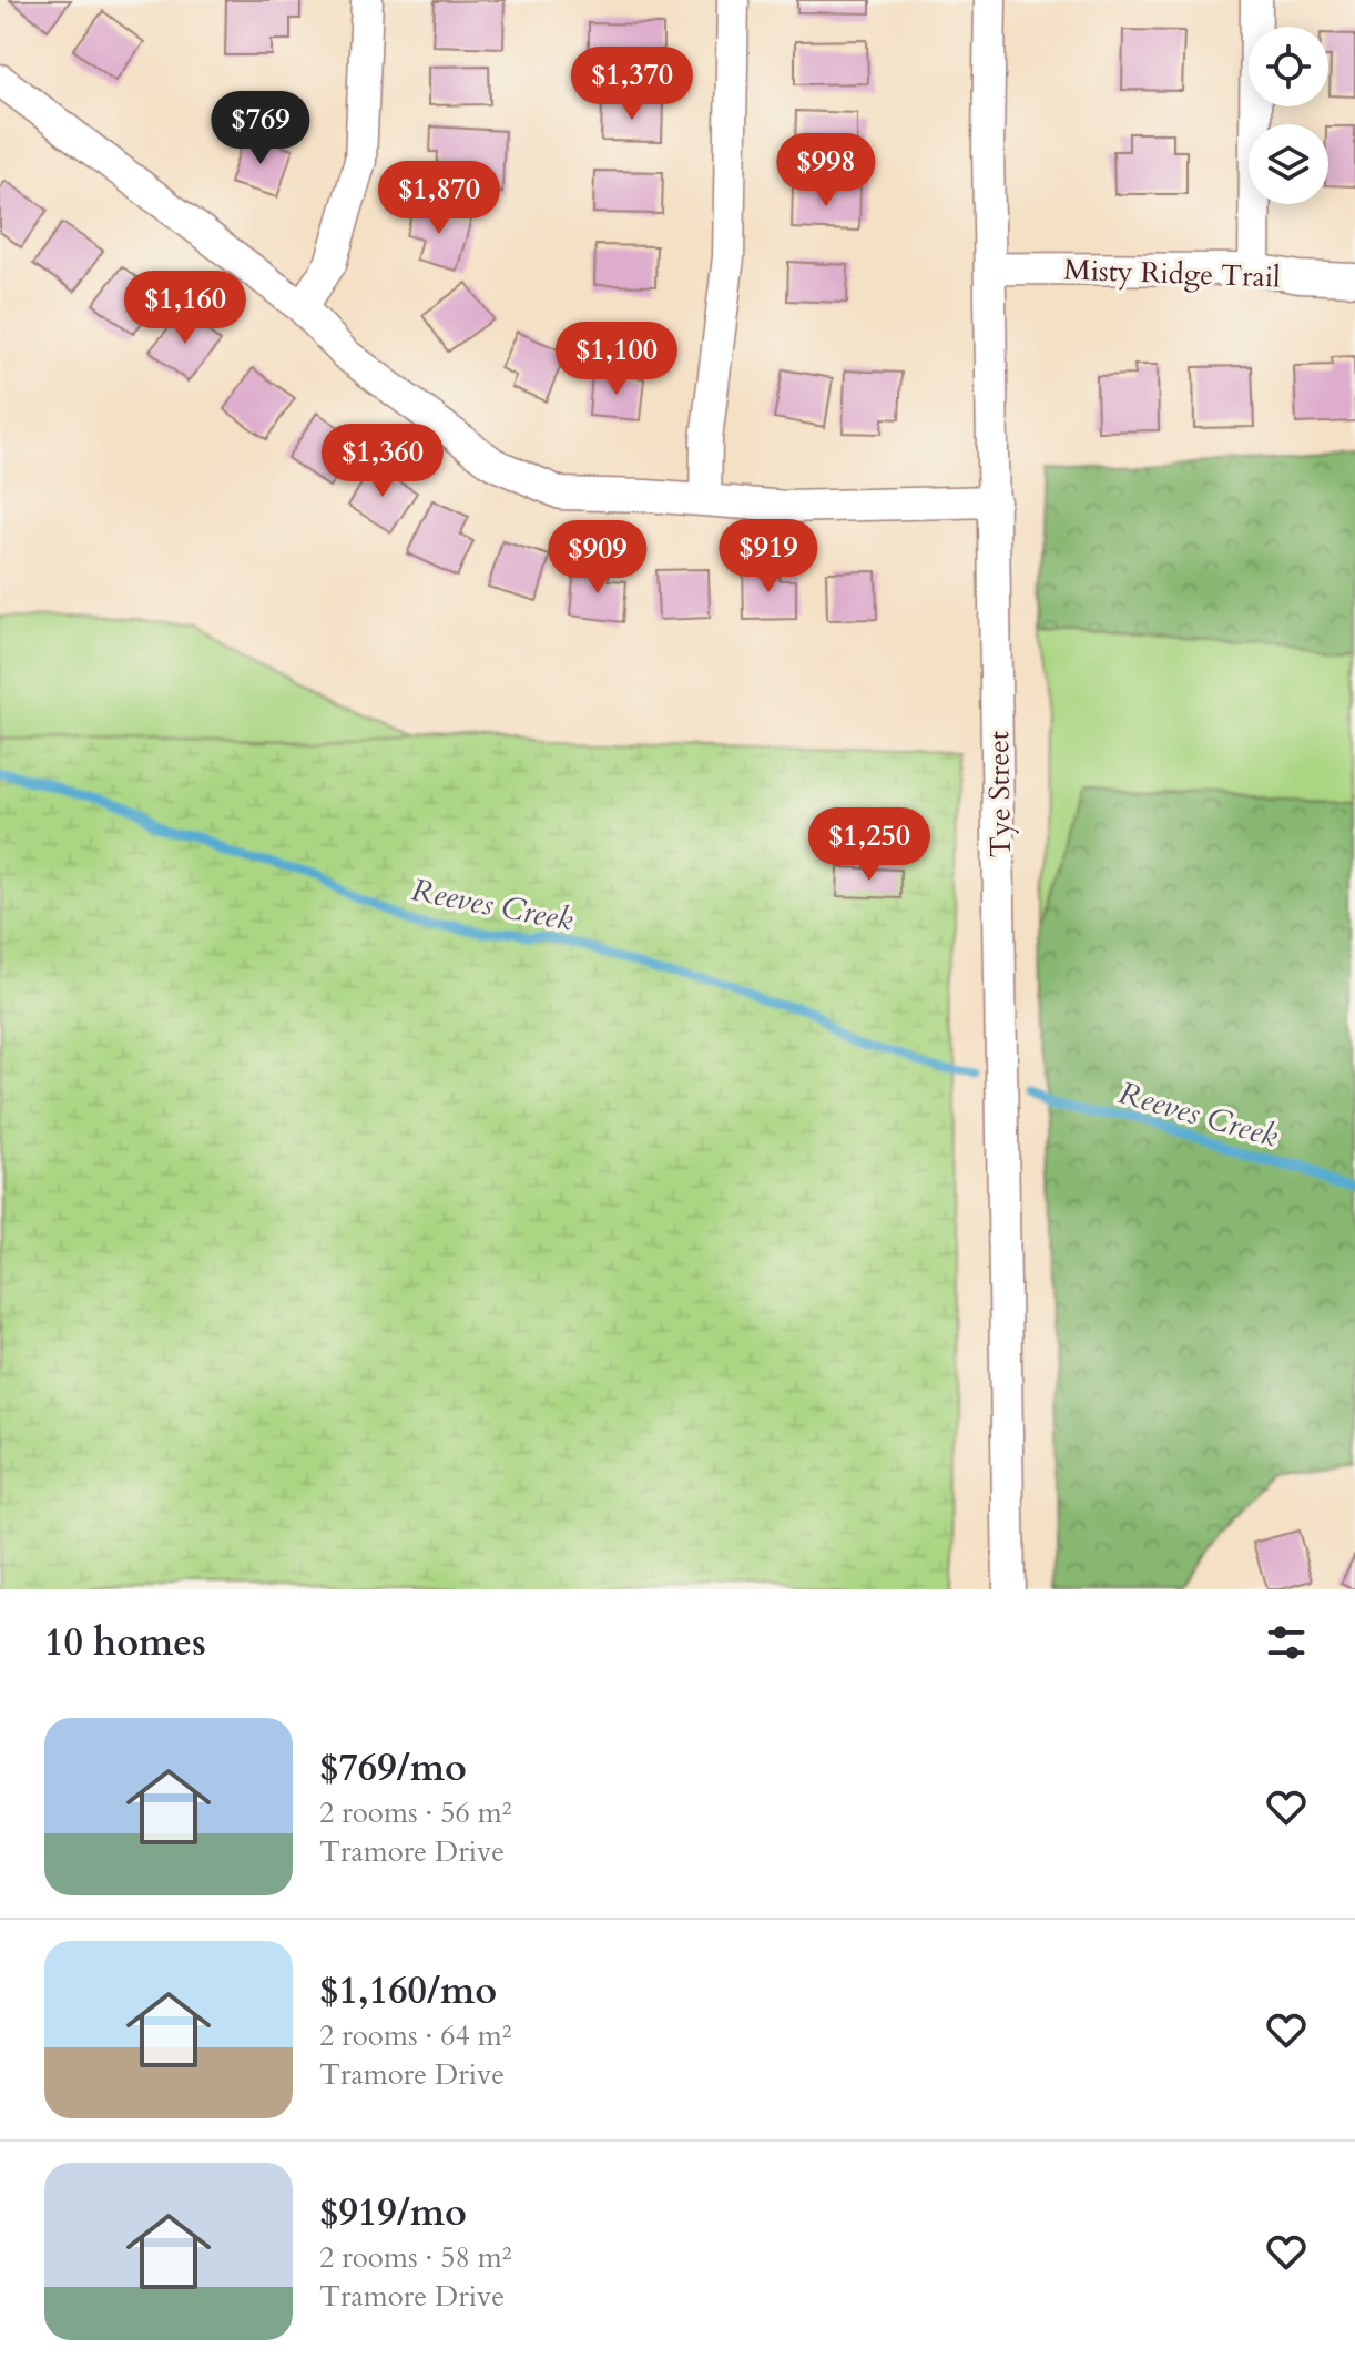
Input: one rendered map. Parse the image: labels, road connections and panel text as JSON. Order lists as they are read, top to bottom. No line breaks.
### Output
{"streets":{"street":["Misty Ridge Trail","Tye Street"]},"crossings":[["Misty Ridge Trail","Tye Street"]],"water":["Reeves Creek"],"page":{"price":["$1,370","$769","$998","$1,870","$1,160","$1,100","$1,360","$919","$909","$1,250"],"heading":"10 homes","list":[{"name":"$769/mo","note":"2 rooms · 56 m² · Tramore Drive"},{"name":"$1,160/mo","note":"2 rooms · 64 m² · Tramore Drive"},{"name":"$919/mo","note":"2 rooms · 58 m² · Tramore Drive"}]}}
